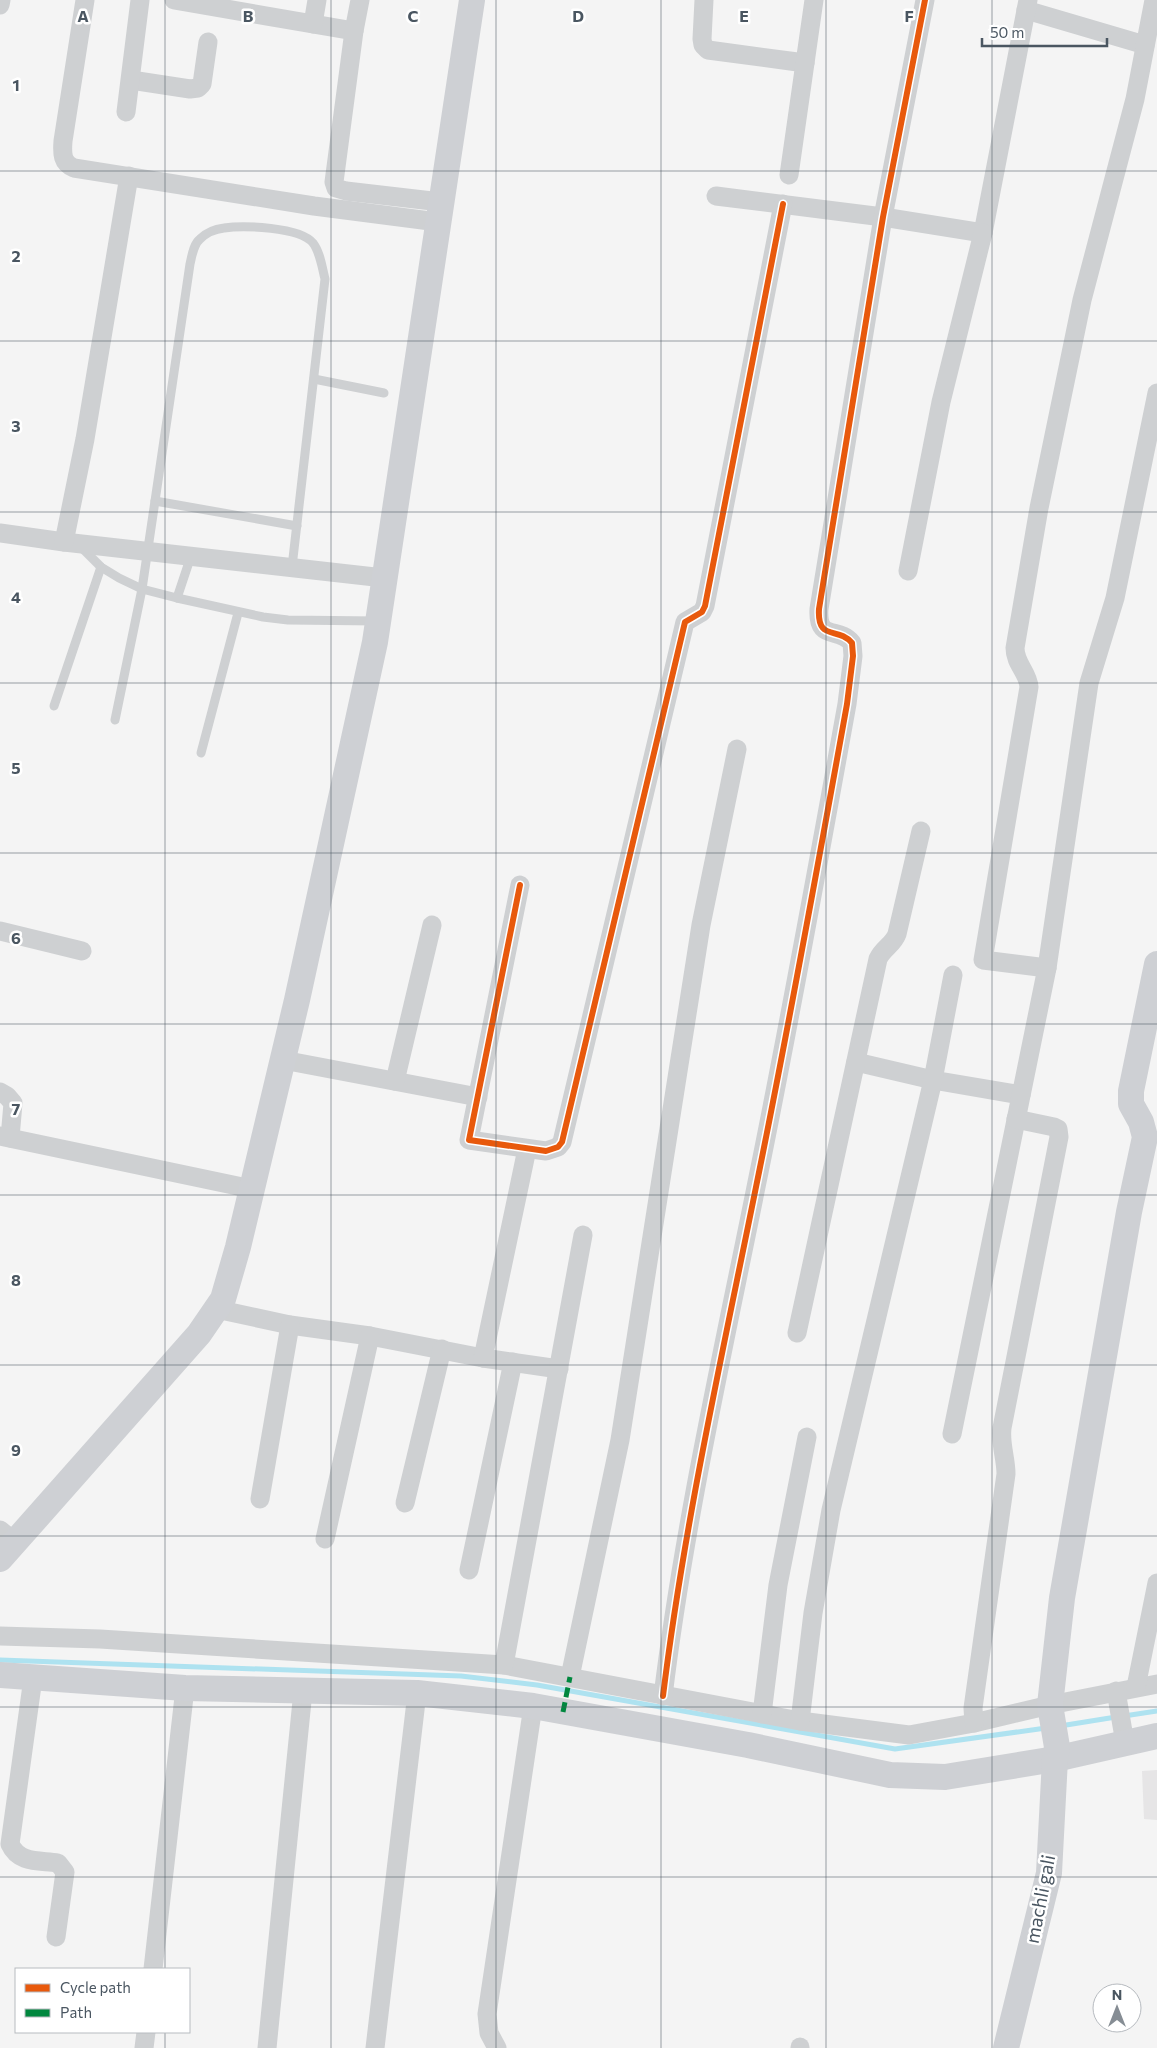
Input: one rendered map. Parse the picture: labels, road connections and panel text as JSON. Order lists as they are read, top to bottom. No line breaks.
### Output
{"streets":{"street":["machli gali"]},"legend":["Cycle path","Path"],"scale_bar":"50 m","north":"top","grid":{"columns":["A","B","C","D","E","F"],"rows":["1","2","3","4","5","6","7","8","9"]}}
